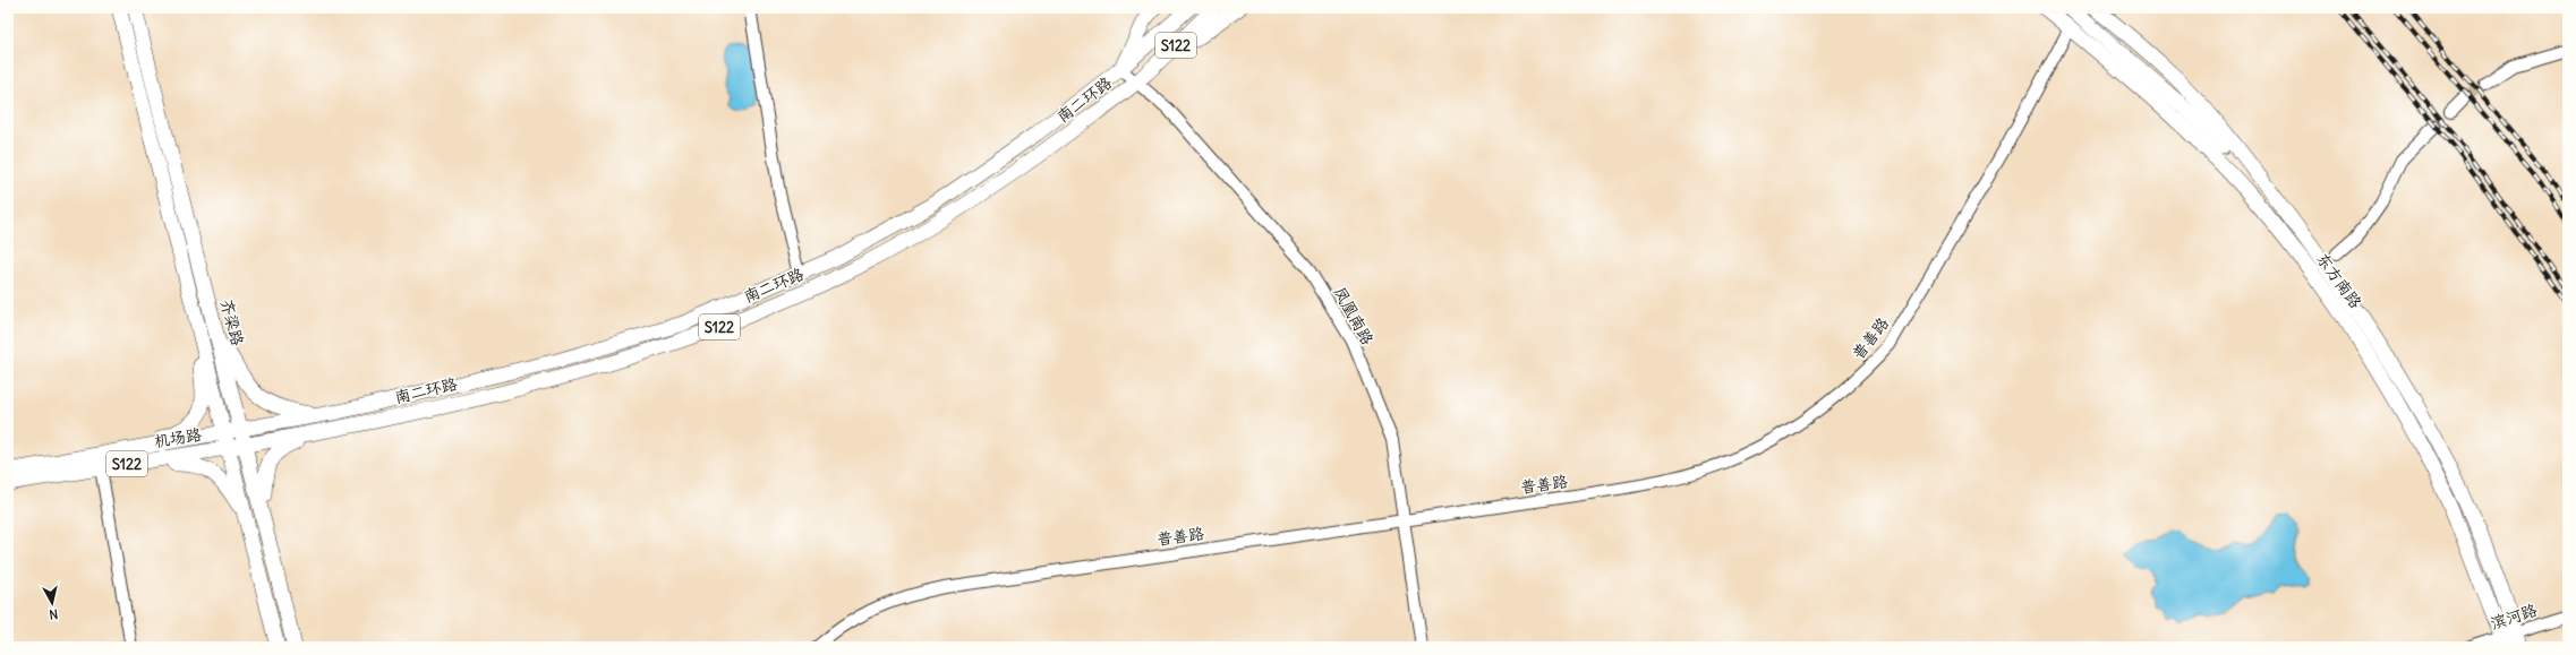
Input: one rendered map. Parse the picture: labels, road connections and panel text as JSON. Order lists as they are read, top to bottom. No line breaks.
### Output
{"streets":{"main road":["S122","南二环路","东方南路","齐梁路","机场路"],"street":["凤凰南路","普善路","滨河路"]},"crossings":[["南二环路","凤凰南路"],["南二环路","齐梁路"],["南二环路","机场路"],["东方南路","普善路"],["东方南路","滨河路"],["凤凰南路","普善路"],["齐梁路","机场路"]],"north":"bottom"}
